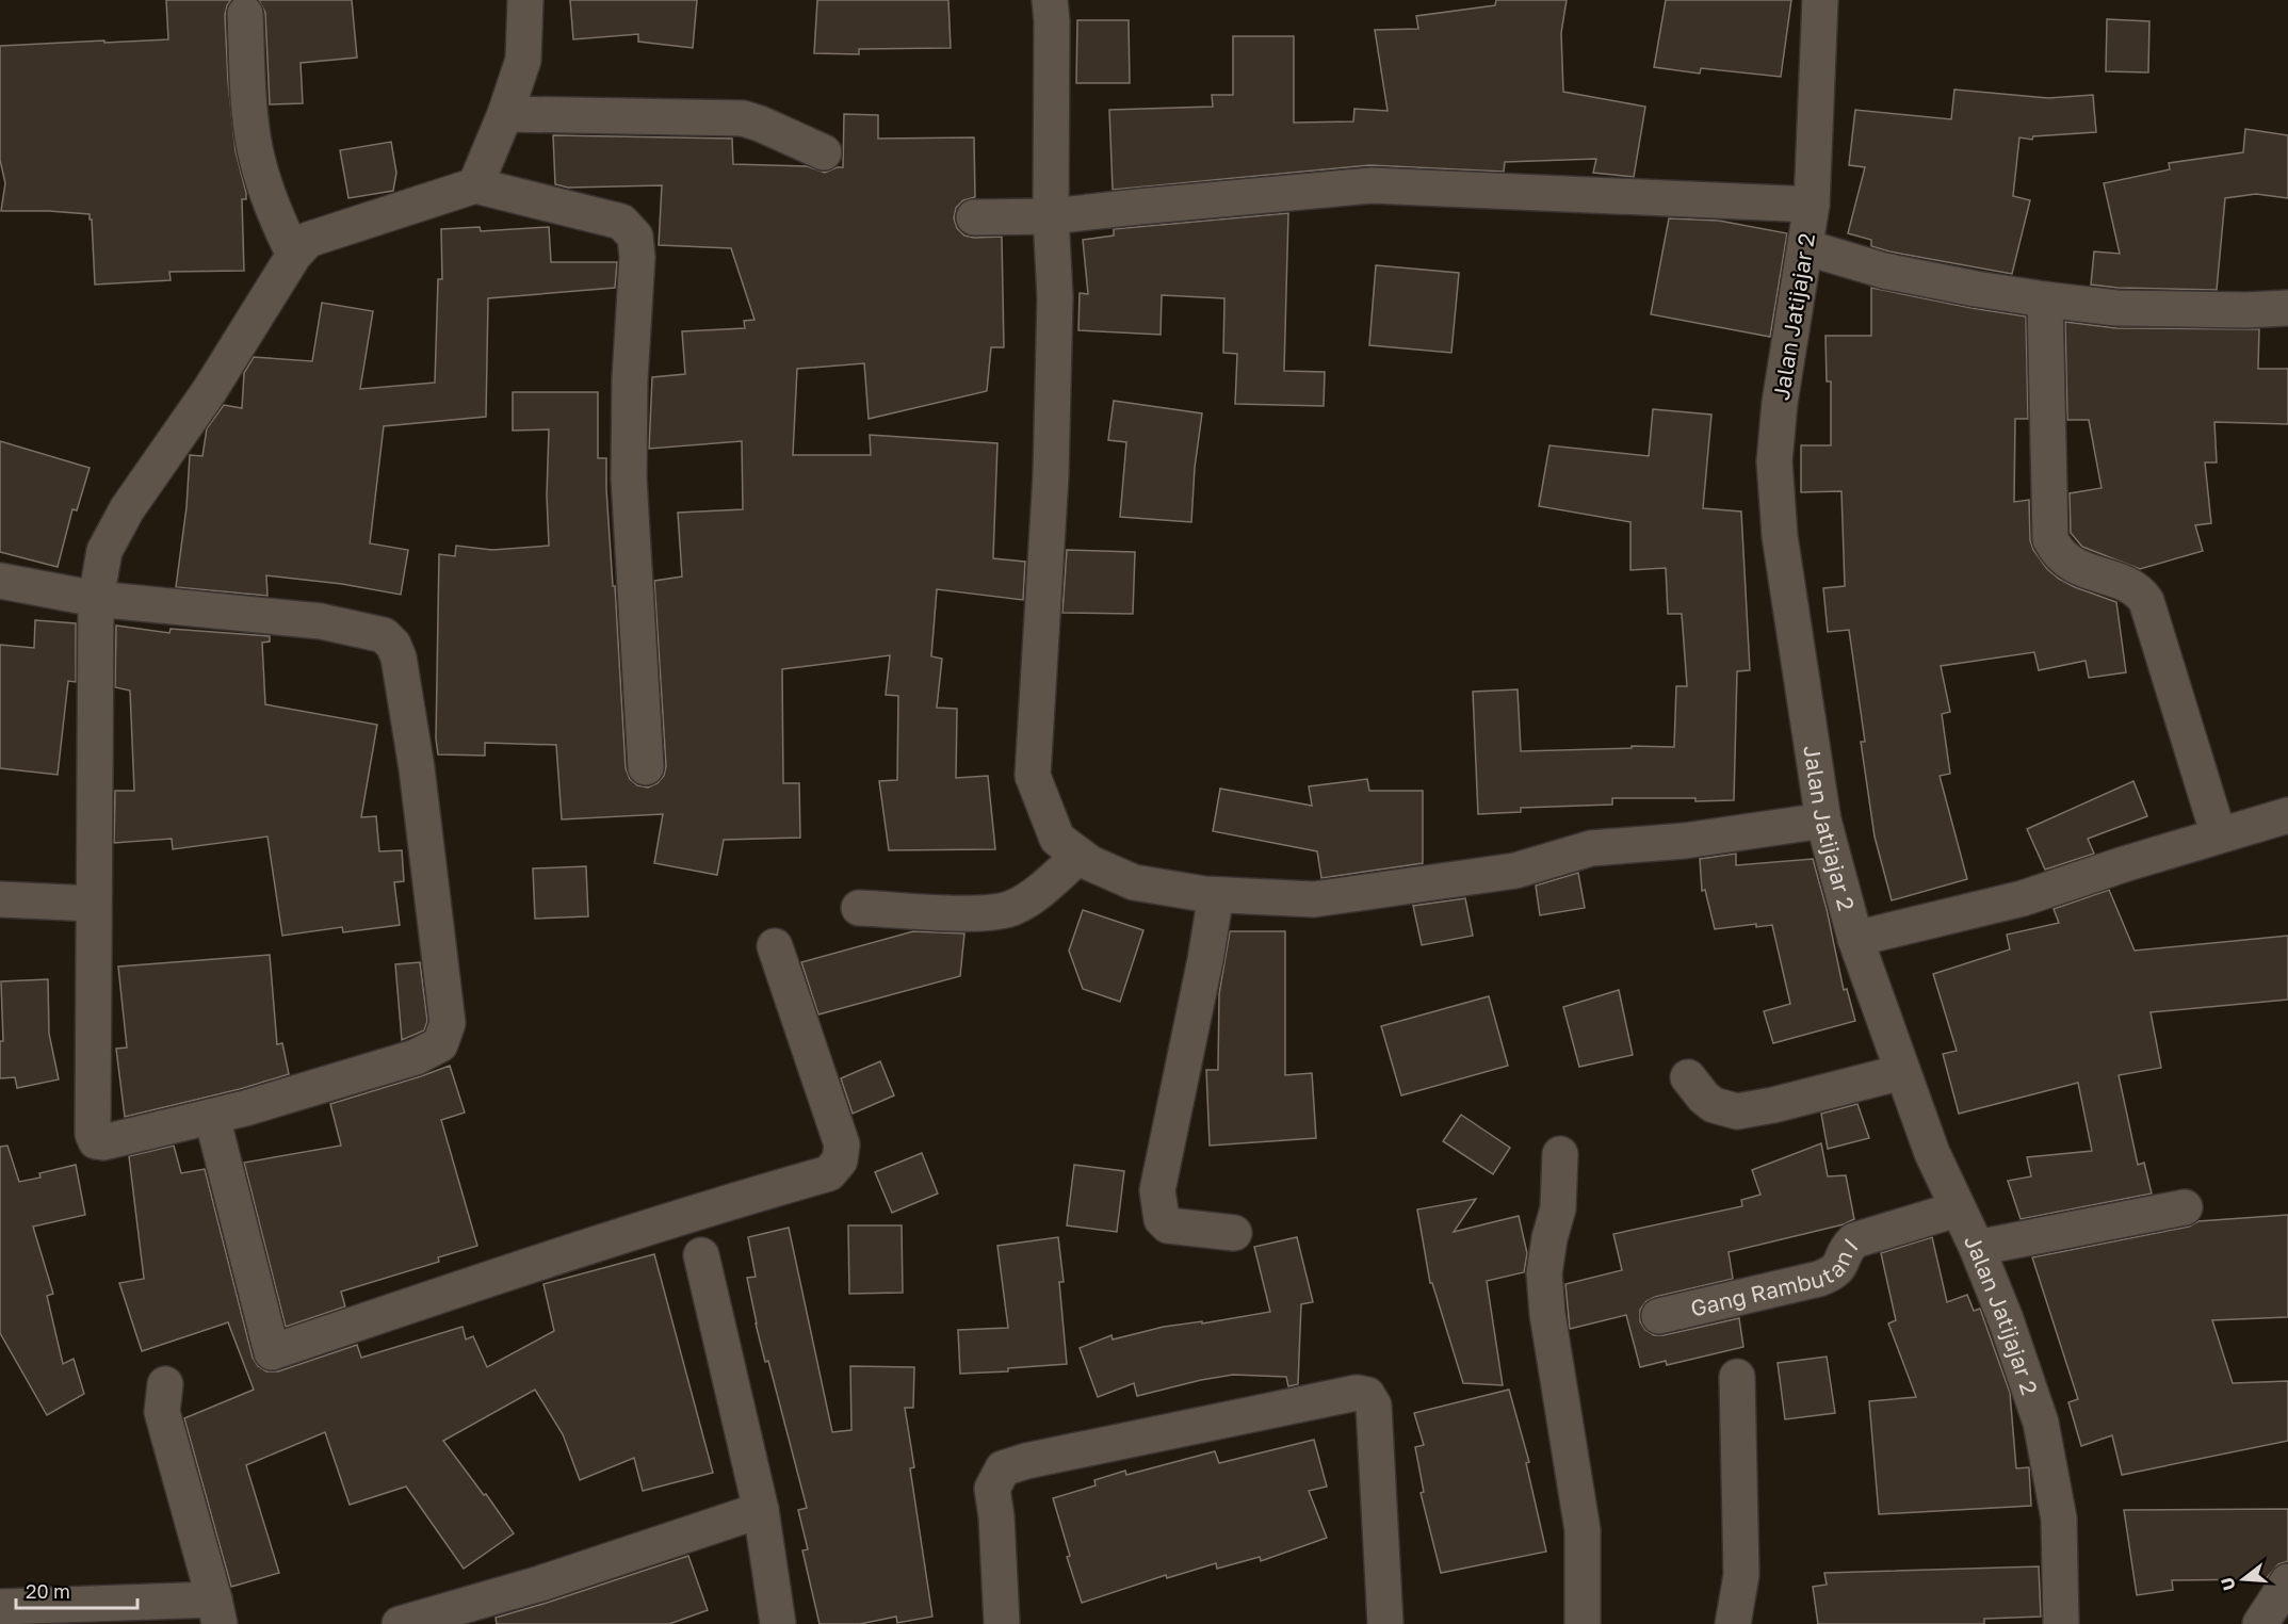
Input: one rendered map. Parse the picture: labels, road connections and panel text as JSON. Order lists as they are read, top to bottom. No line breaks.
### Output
{"streets":{"street":["Jalan Jatijajar 2","Gang Rambutan I"]},"crossings":[["Jalan Jatijajar 2","Gang Rambutan I"]],"scale_bar":"20 m","north":"left"}
